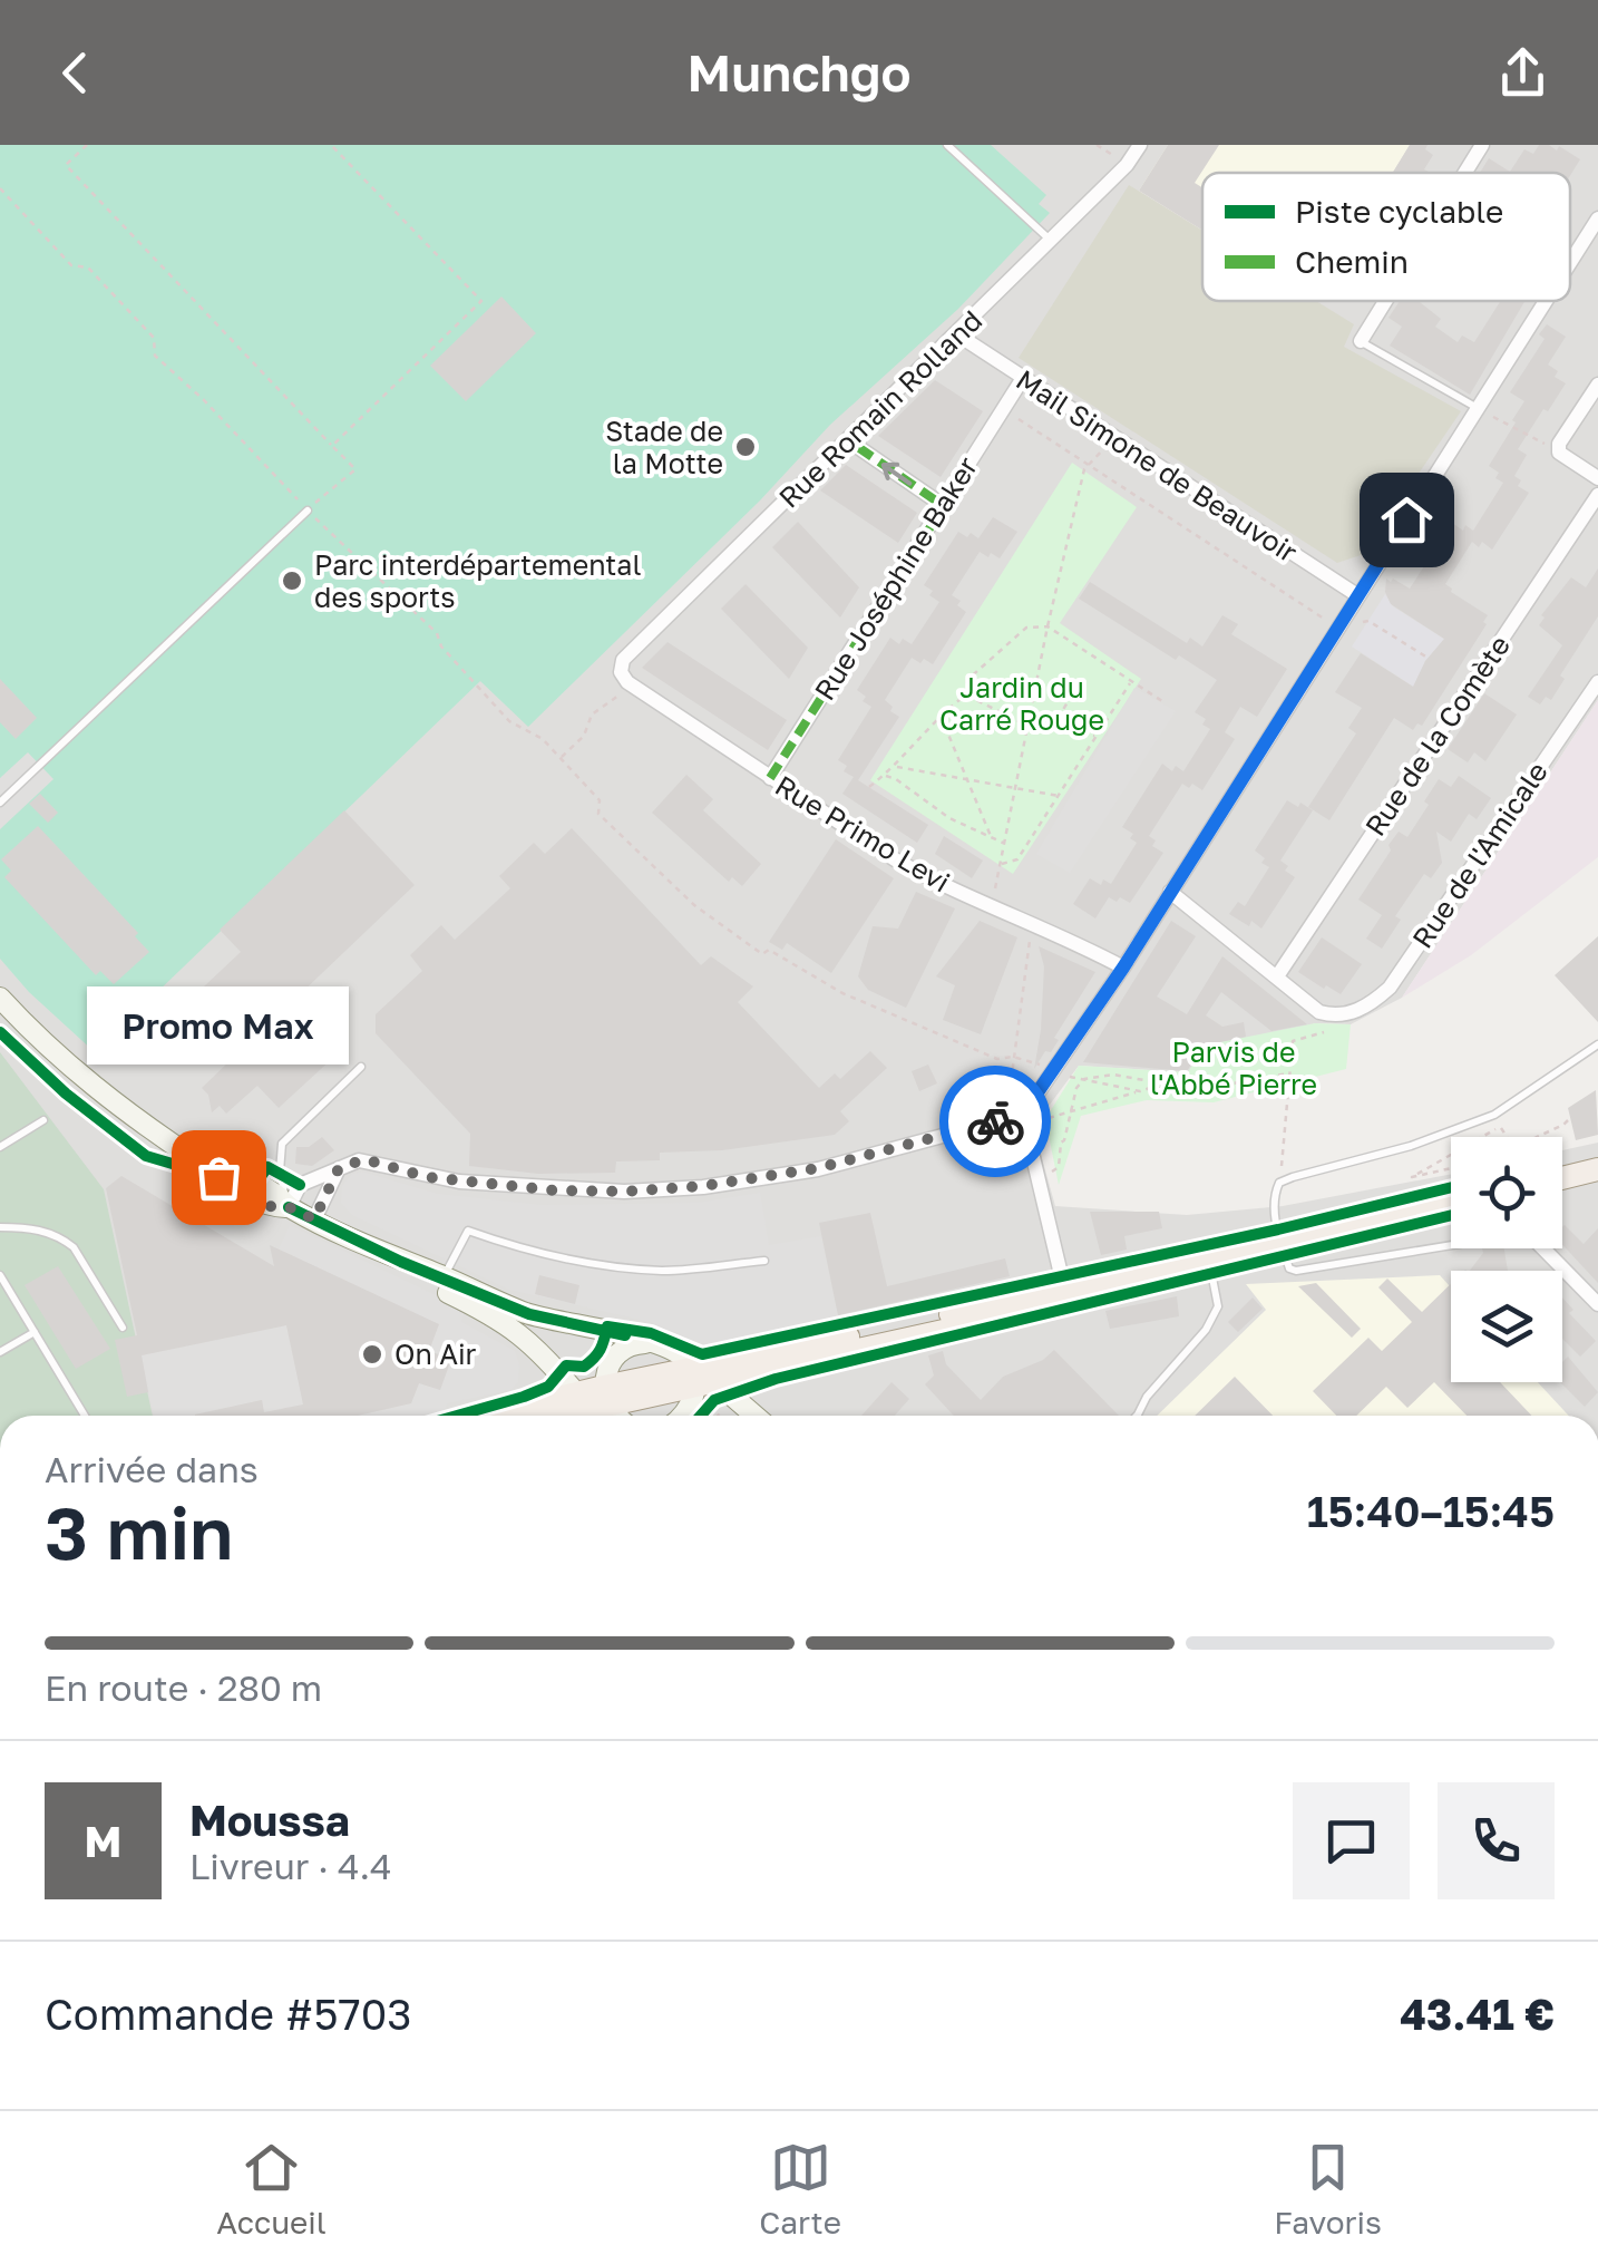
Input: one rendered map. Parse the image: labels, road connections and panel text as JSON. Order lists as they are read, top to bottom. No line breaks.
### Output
{"streets":{"street":["Rue Romain Rolland","Mail Simone de Beauvoir","Rue Joséphine Baker","Rue de la Comète","Rue Primo Levi","Rue de l'Amicale"]},"crossings":[["Rue Romain Rolland","Mail Simone de Beauvoir"],["Rue Romain Rolland","Rue Primo Levi"],["Mail Simone de Beauvoir","Rue Joséphine Baker"],["Rue Joséphine Baker","Rue Primo Levi"]],"parks":["Jardin du Carré Rouge","Parvis de l'Abbé Pierre"],"places":["Stade de la Motte","Parc interdépartemental des sports","Promo Max","On Air"],"legend":["Piste cyclable","Chemin"],"page":{"header":"Munchgo","bubble":"Promo Max","heading":["3 min","Arrivée dans","15:40–15:45"],"panel":["Moussa","Livreur · 4.4","Commande #5703","43.41 €"],"bar":"En route · 280 m","round":"M","tabs":["Accueil","Carte","Favoris"]}}
